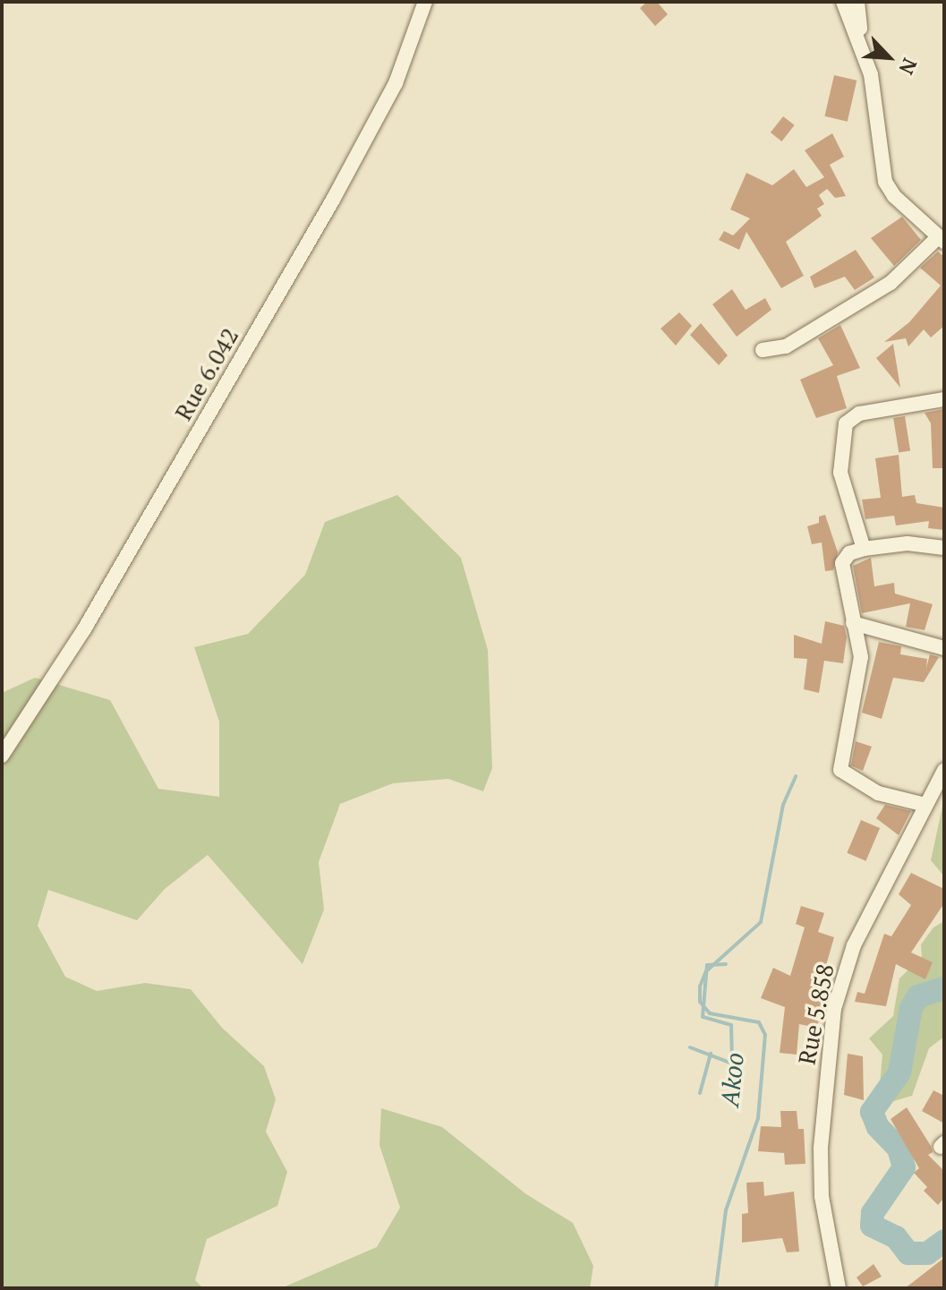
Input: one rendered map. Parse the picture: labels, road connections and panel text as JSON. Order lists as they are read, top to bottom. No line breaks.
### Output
{"streets":{"street":["Rue 6.042","Rue 5.858"]},"water":["Akoo"],"north":"bottom right"}
